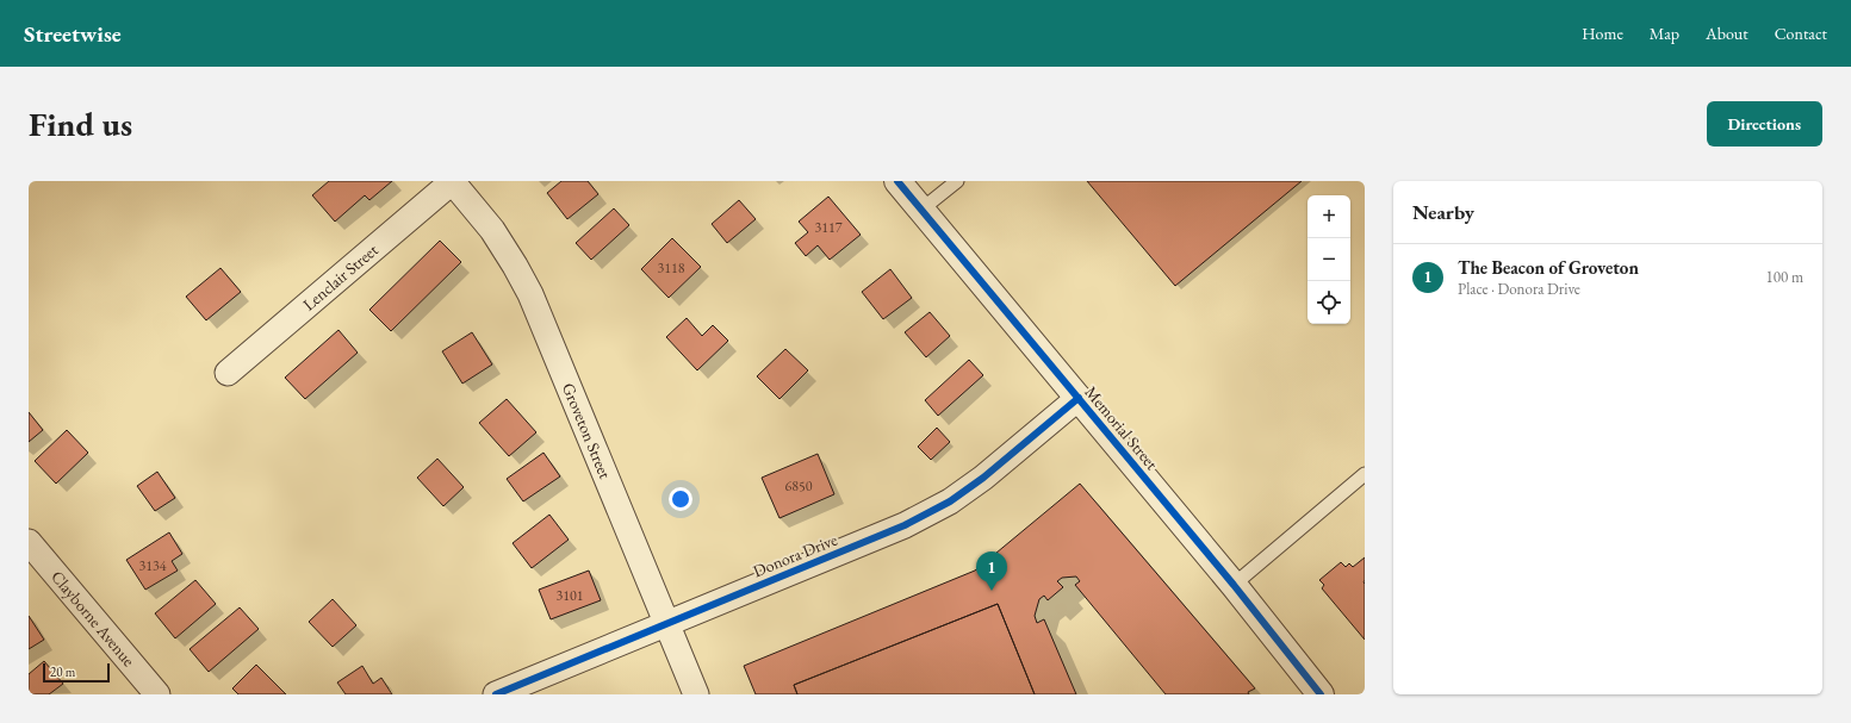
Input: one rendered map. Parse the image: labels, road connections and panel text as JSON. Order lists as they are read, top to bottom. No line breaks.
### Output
{"streets":{"street":["Lenclair Street","Memorial Street","Groveton Street","Donora Drive","Clayborne Avenue"]},"crossings":[["Lenclair Street","Groveton Street"],["Memorial Street","Donora Drive"],["Groveton Street","Donora Drive"]],"house_numbers":["3117","3118","6850","3134","3101"],"scale_bar":"20 m","page":{"header":"Streetwise","nav":["Home","Map","About","Contact"],"buttons":"Directions","title":"Find us","heading":"Nearby","map_buttons":["+","−"],"list":[{"mark":"1","name":"The Beacon of Groveton","note":"Place · Donora Drive","value":"100 m"}],"pins":"1","scale":"20 m"}}
